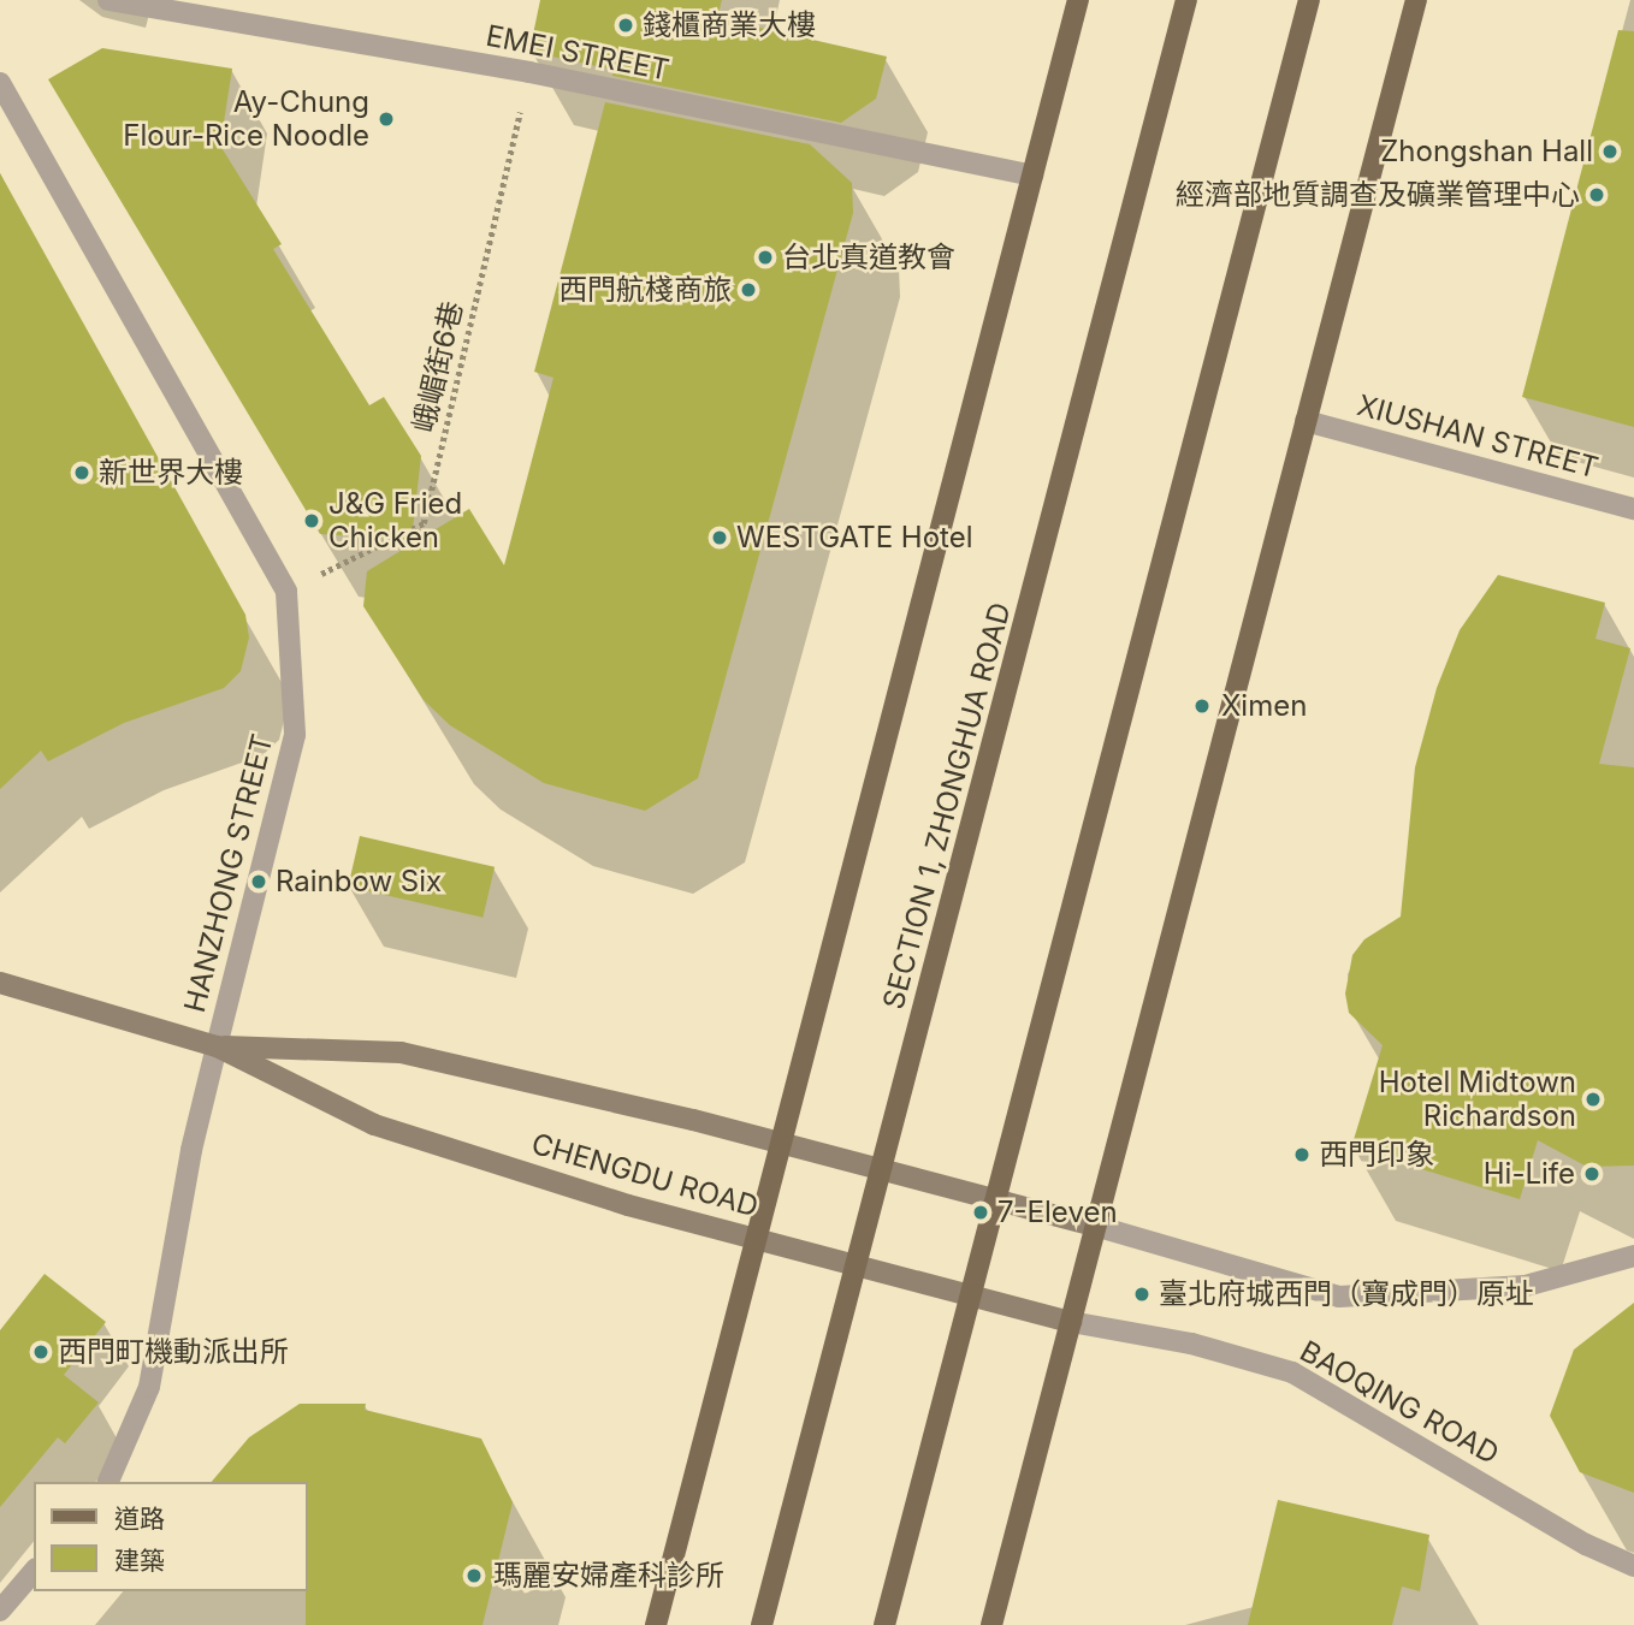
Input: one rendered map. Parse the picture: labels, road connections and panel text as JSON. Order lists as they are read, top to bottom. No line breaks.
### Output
{"streets":{"main road":["SECTION 1, ZHONGHUA ROAD","CHENGDU ROAD"],"street":["EMEI STREET","XIUSHAN STREET","HANZHONG STREET","BAOQING ROAD"],"path":["峨嵋街6巷"]},"crossings":[["EMEI STREET","峨嵋街6巷"],["峨嵋街6巷","HANZHONG STREET"],["SECTION 1, ZHONGHUA ROAD","CHENGDU ROAD"],["HANZHONG STREET","CHENGDU ROAD"],["CHENGDU ROAD","BAOQING ROAD"]],"places":["錢櫃商業大樓","Ay-Chung Flour-Rice Noodle","Zhongshan Hall","經濟部地質調查及礦業管理中心","台北真道教會","西門航棧商旅","新世界大樓","J&G Fried Chicken","WESTGATE Hotel","Ximen","Rainbow Six","Hotel Midtown Richardson","西門印象","Hi-Life","7-Eleven","臺北府城西門（寶成門）原址","西門町機動派出所","瑪麗安婦產科診所"],"legend":["道路","建築"]}
